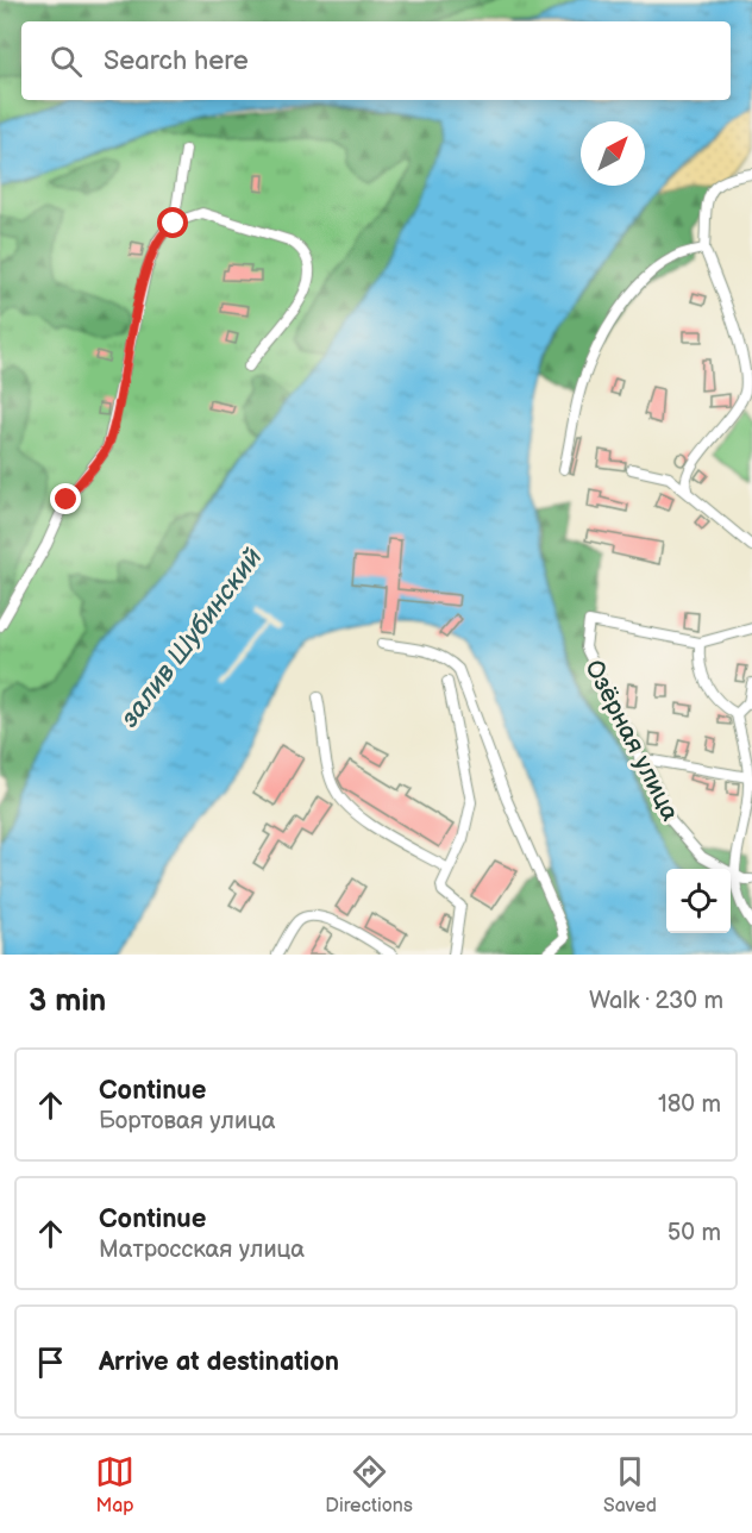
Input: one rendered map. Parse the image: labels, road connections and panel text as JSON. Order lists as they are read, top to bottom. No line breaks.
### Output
{"streets":{"street":["Озёрная улица"]},"water":["залив Шубинский"],"north":"top right","page":{"search":"Search here","heading":["3 min","Walk · 230 m"],"list":[["Continue","Бортовая улица","180 m"],["Continue","Матросская улица","50 m"],"Arrive at destination"],"nav":["Map","Directions","Saved"]}}
